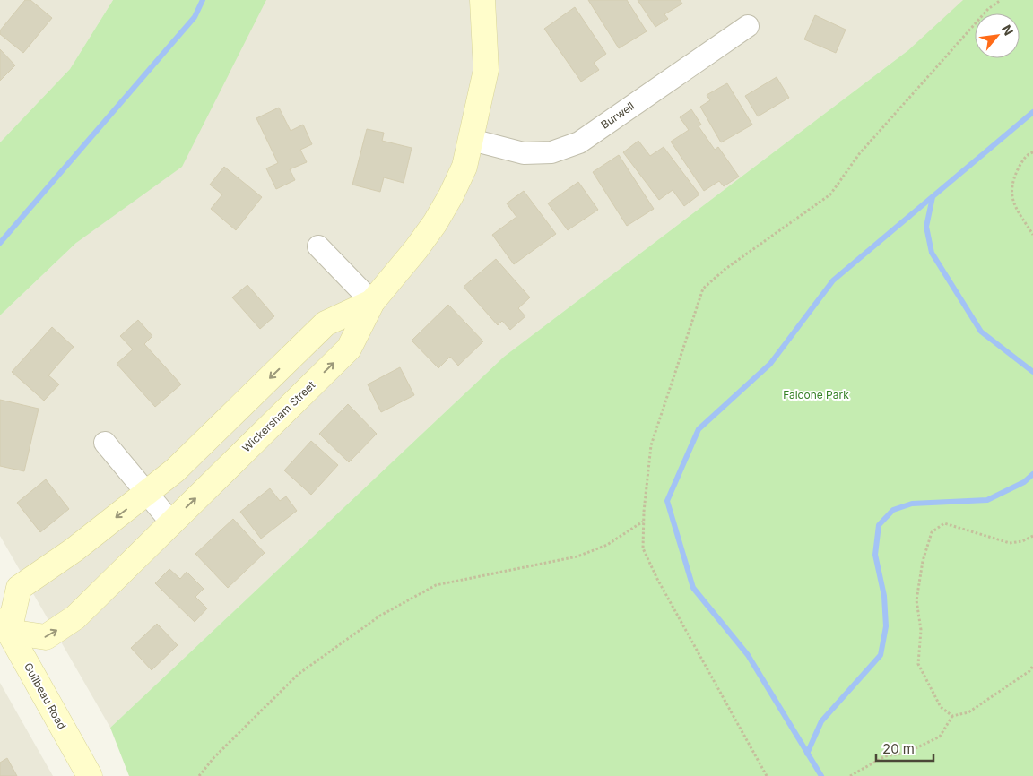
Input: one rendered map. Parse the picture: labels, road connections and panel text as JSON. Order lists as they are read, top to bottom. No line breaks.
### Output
{"streets":{"street":["Burwell","Wickersham Street","Guilbeau Road"]},"crossings":[["Burwell","Wickersham Street"],["Wickersham Street","Guilbeau Road"]],"parks":["Falcone Park"],"scale_bar":"20 m","north":"top right"}
